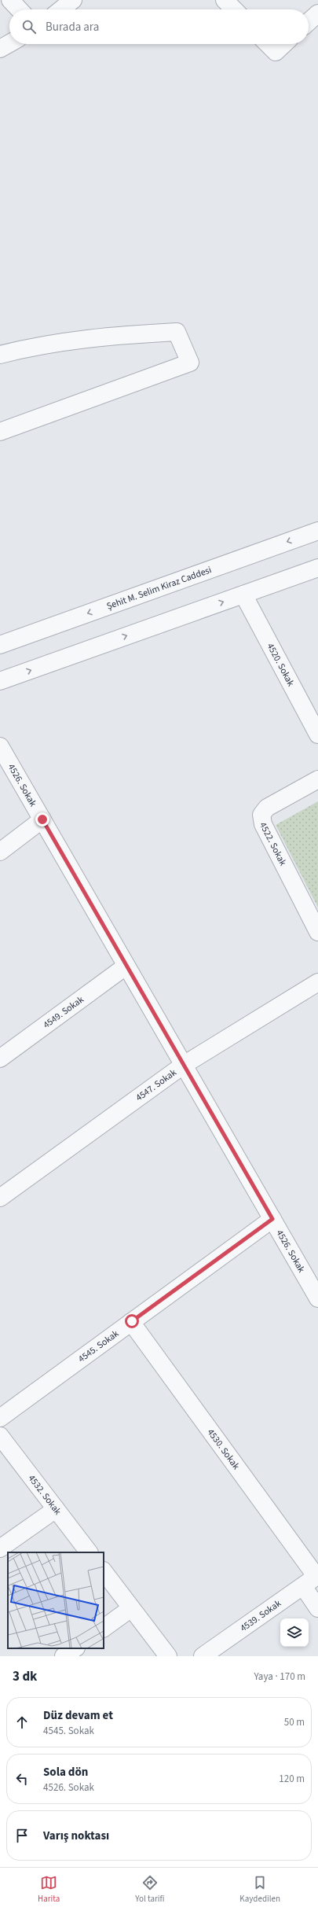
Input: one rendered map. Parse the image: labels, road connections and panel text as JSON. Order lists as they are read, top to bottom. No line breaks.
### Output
{"streets":{"street":["Şehit M. Selim Kiraz Caddesi","4520. Sokak","4526. Sokak","4522. Sokak","4549. Sokak","4547. Sokak","4545. Sokak","4530. Sokak","4532. Sokak","4539. Sokak"]},"crossings":[["4526. Sokak","4549. Sokak"],["4526. Sokak","4547. Sokak"],["4526. Sokak","4545. Sokak"],["4545. Sokak","4530. Sokak"],["4530. Sokak","4539. Sokak"]],"page":{"search":"Burada ara","heading":["3 dk","Yaya · 170 m"],"list":[["Düz devam et","4545. Sokak","50 m"],["Sola dön","4526. Sokak","120 m"],"Varış noktası"],"nav":["Harita","Yol tarifi","Kaydedilen"]}}
